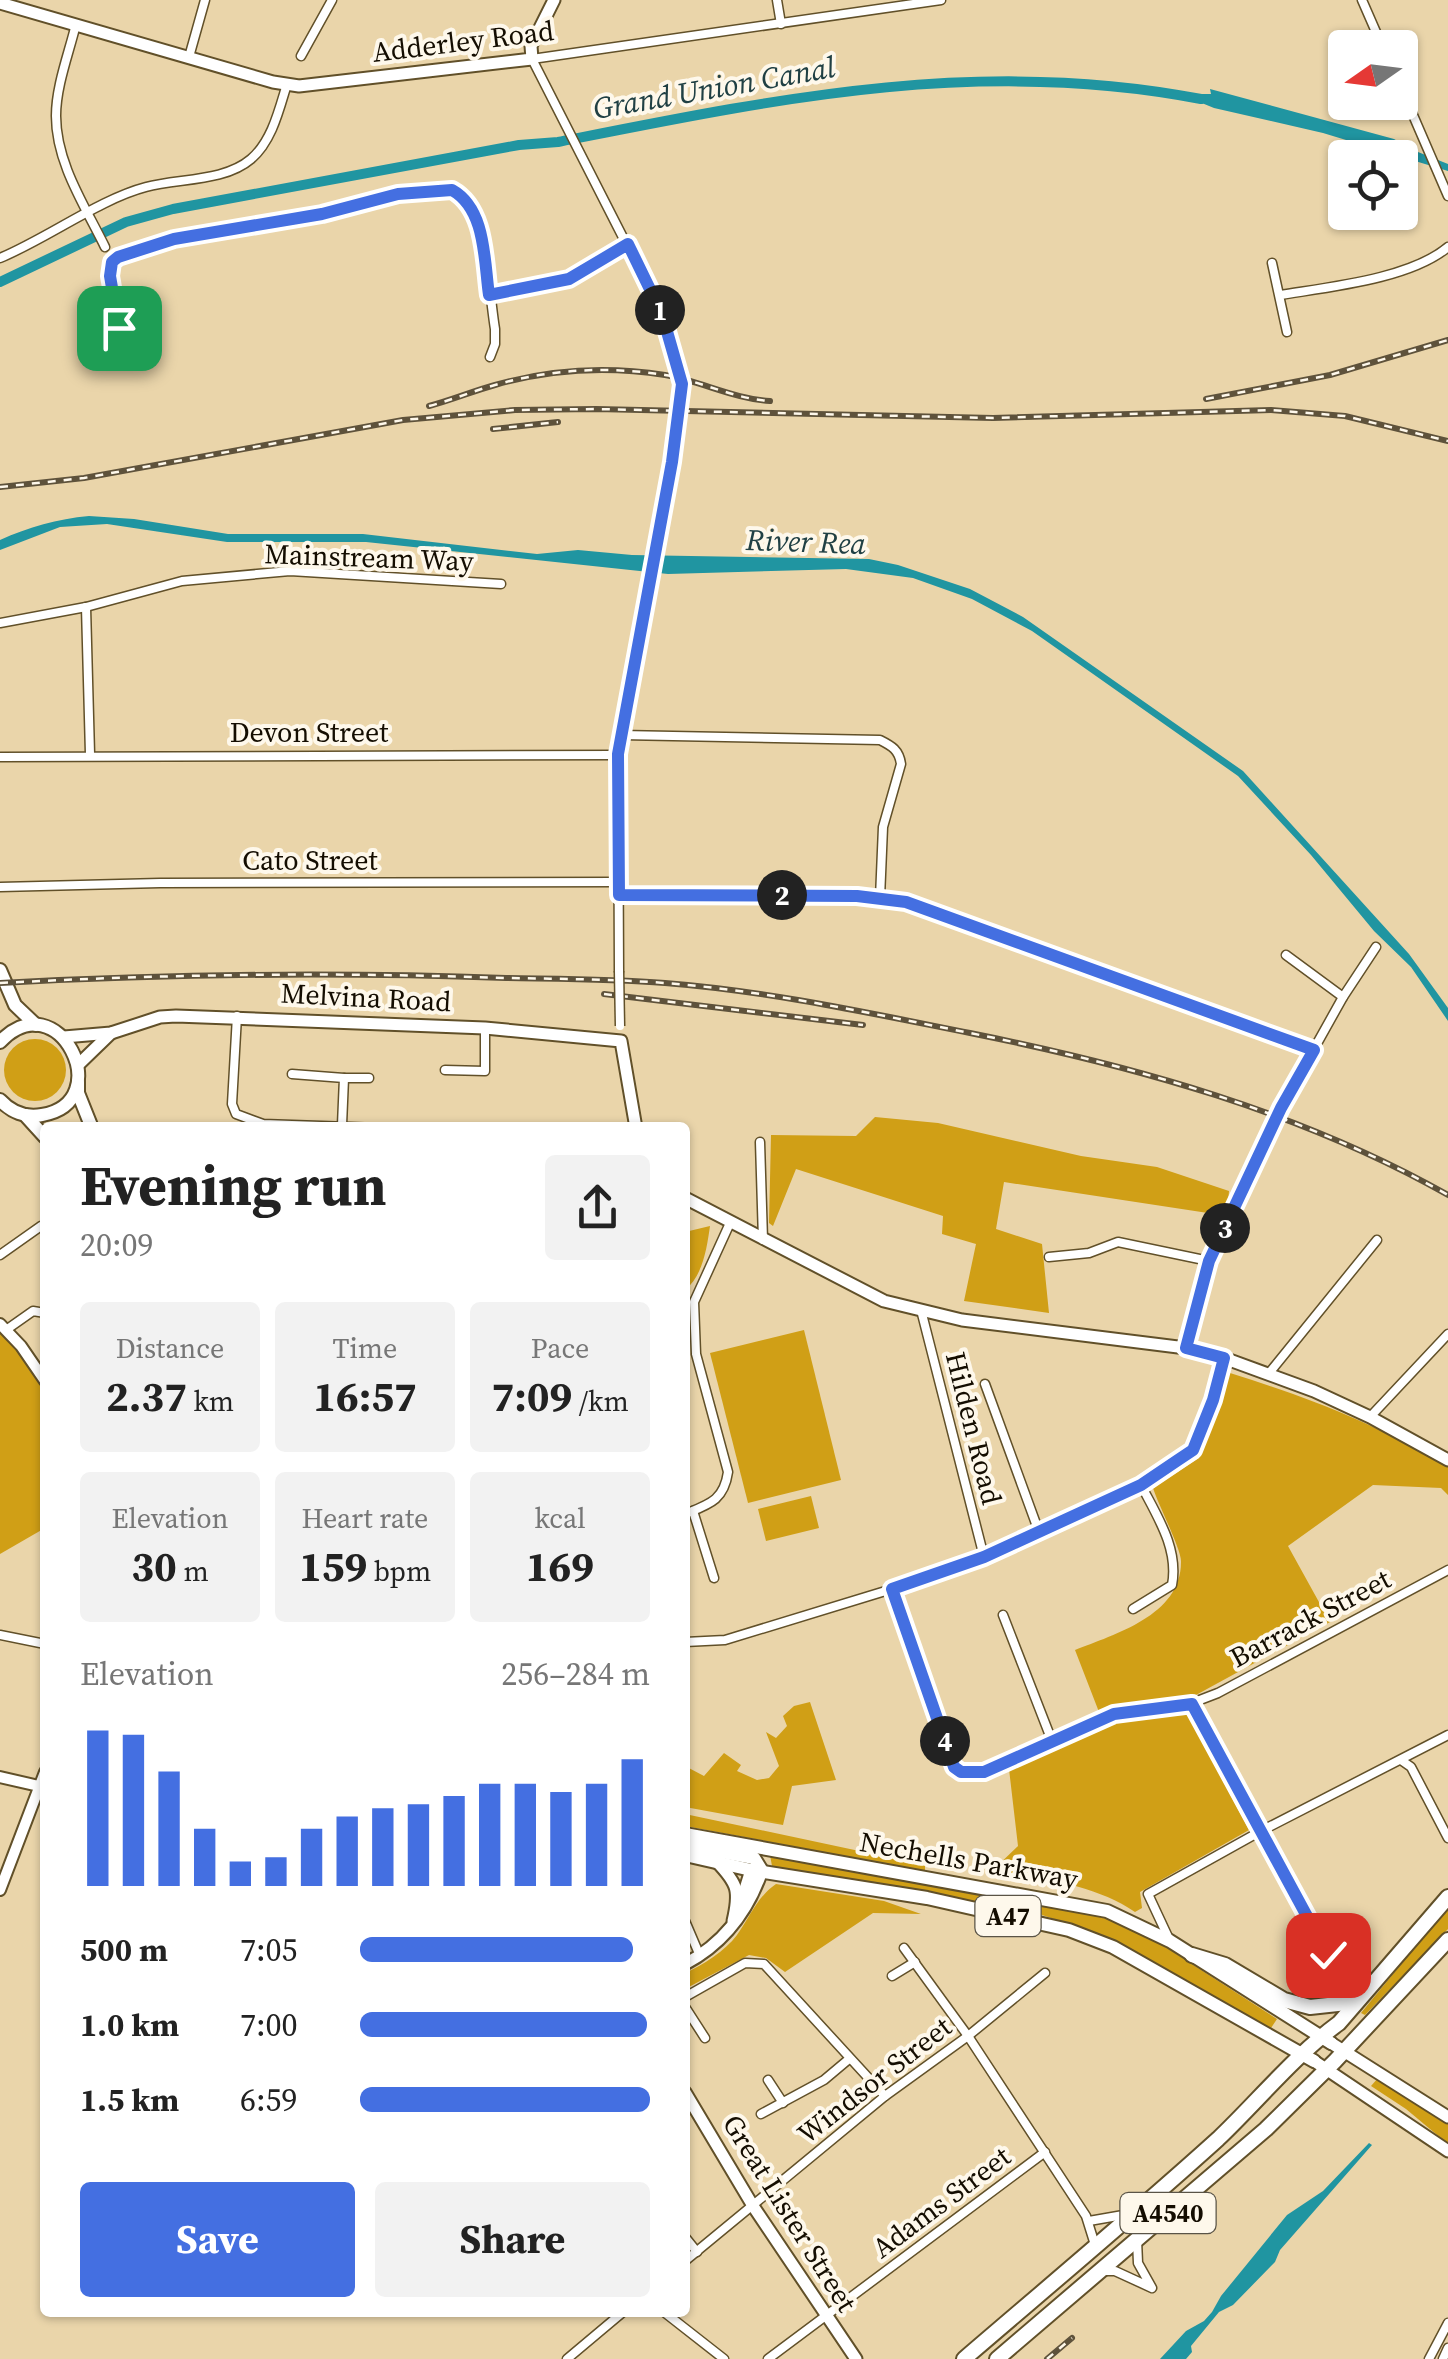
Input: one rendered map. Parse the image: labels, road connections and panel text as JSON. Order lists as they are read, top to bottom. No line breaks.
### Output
{"streets":{"highway":["A4540"],"main road":["Adderley Road","Melvina Road","Nechells Parkway","A47","Great Lister Street"],"street":["Mainstream Way","Devon Street","Cato Street","Hilden Road","Barrack Street","Windsor Street","Adams Street"]},"crossings":[["Nechells Parkway","A4540"],["Windsor Street","Great Lister Street"],["Adams Street","Great Lister Street"]],"water":["Grand Union Canal","River Rea"],"north":"left","page":{"pins":["1","2","3","4"],"heading":["Evening run","20:09"],"stats":[["Distance","2.37 km"],["Time","16:57"],["Pace","7:09 /km"],["Elevation","30 m"],["Heart rate","159 bpm"],["kcal","169"]],"chart":["Elevation","256–284 m"],"list":[{"name":"500 m","note":"7:05"},{"name":"1.0 km","note":"7:00"},{"name":"1.5 km","note":"6:59"}],"buttons":["Save","Share"]}}
